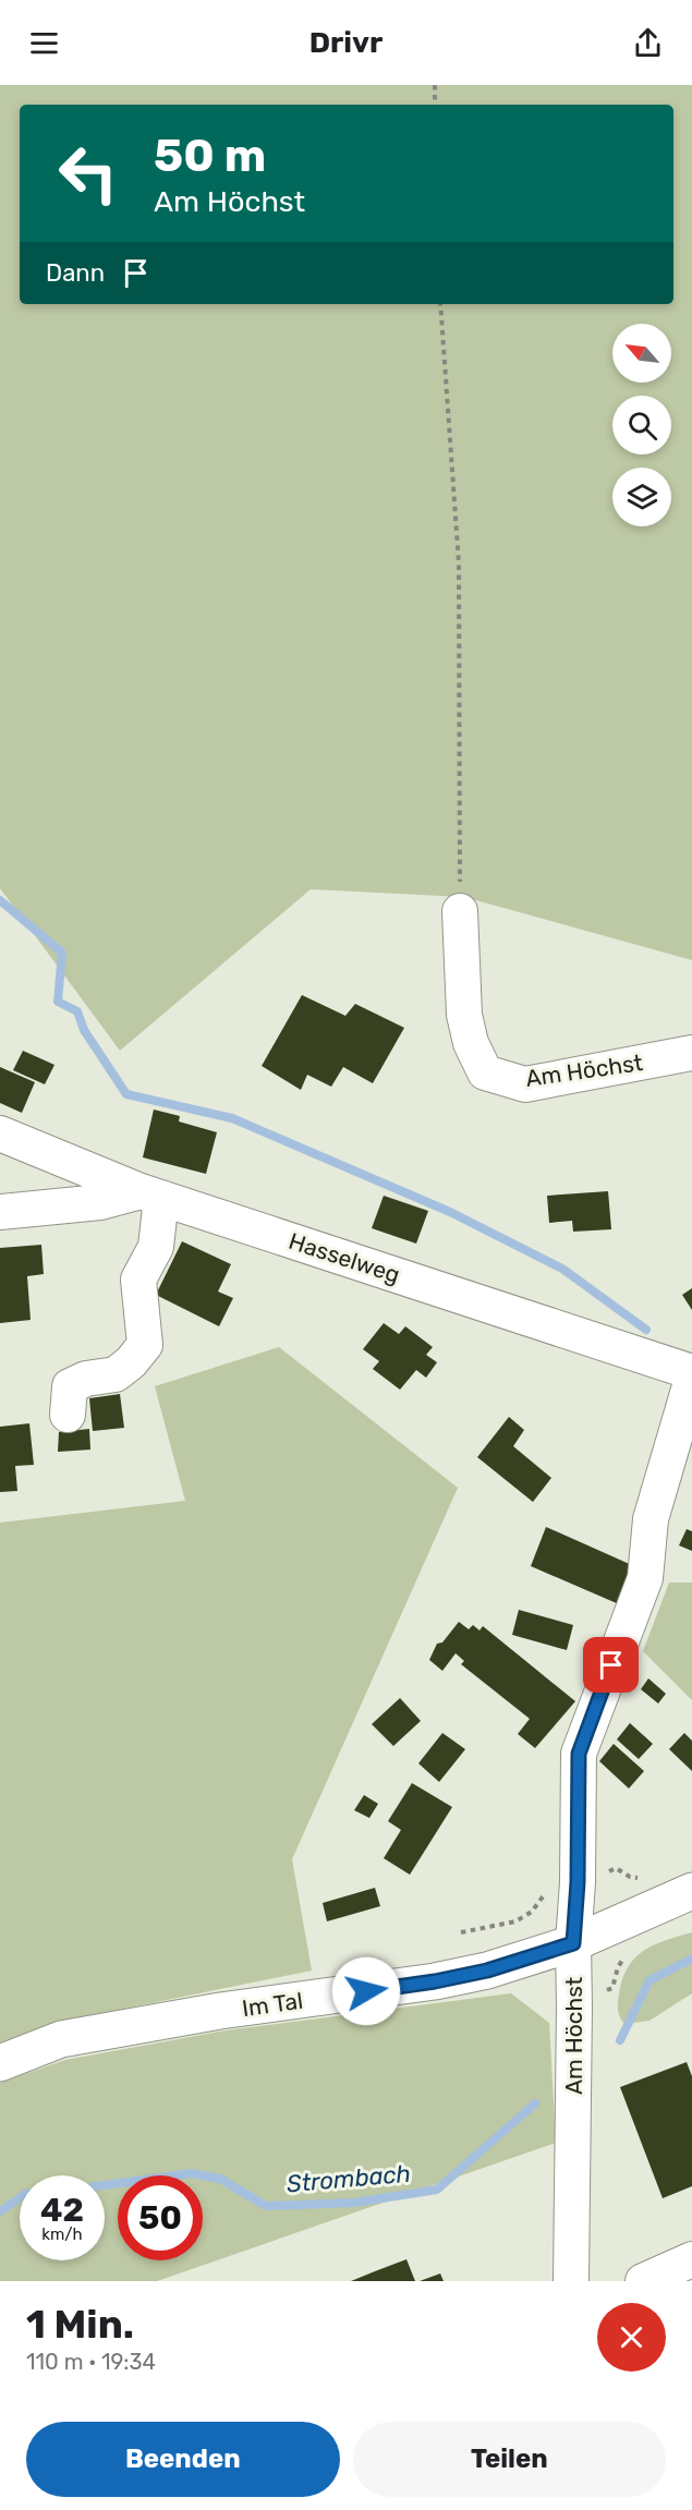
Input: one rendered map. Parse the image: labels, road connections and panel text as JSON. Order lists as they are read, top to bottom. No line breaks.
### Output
{"streets":{"main road":["Im Tal"],"street":["Am Höchst","Hasselweg"]},"crossings":[["Am Höchst","Im Tal"]],"water":["Strombach"],"north":"top left","page":{"header":"Drivr","turn":["50 m","Am Höchst"],"then":"Dann","speed":"42 km/h","limit":"50","heading":["1 Min.","110 m · 19:34"],"buttons":["Beenden","Teilen"]}}
